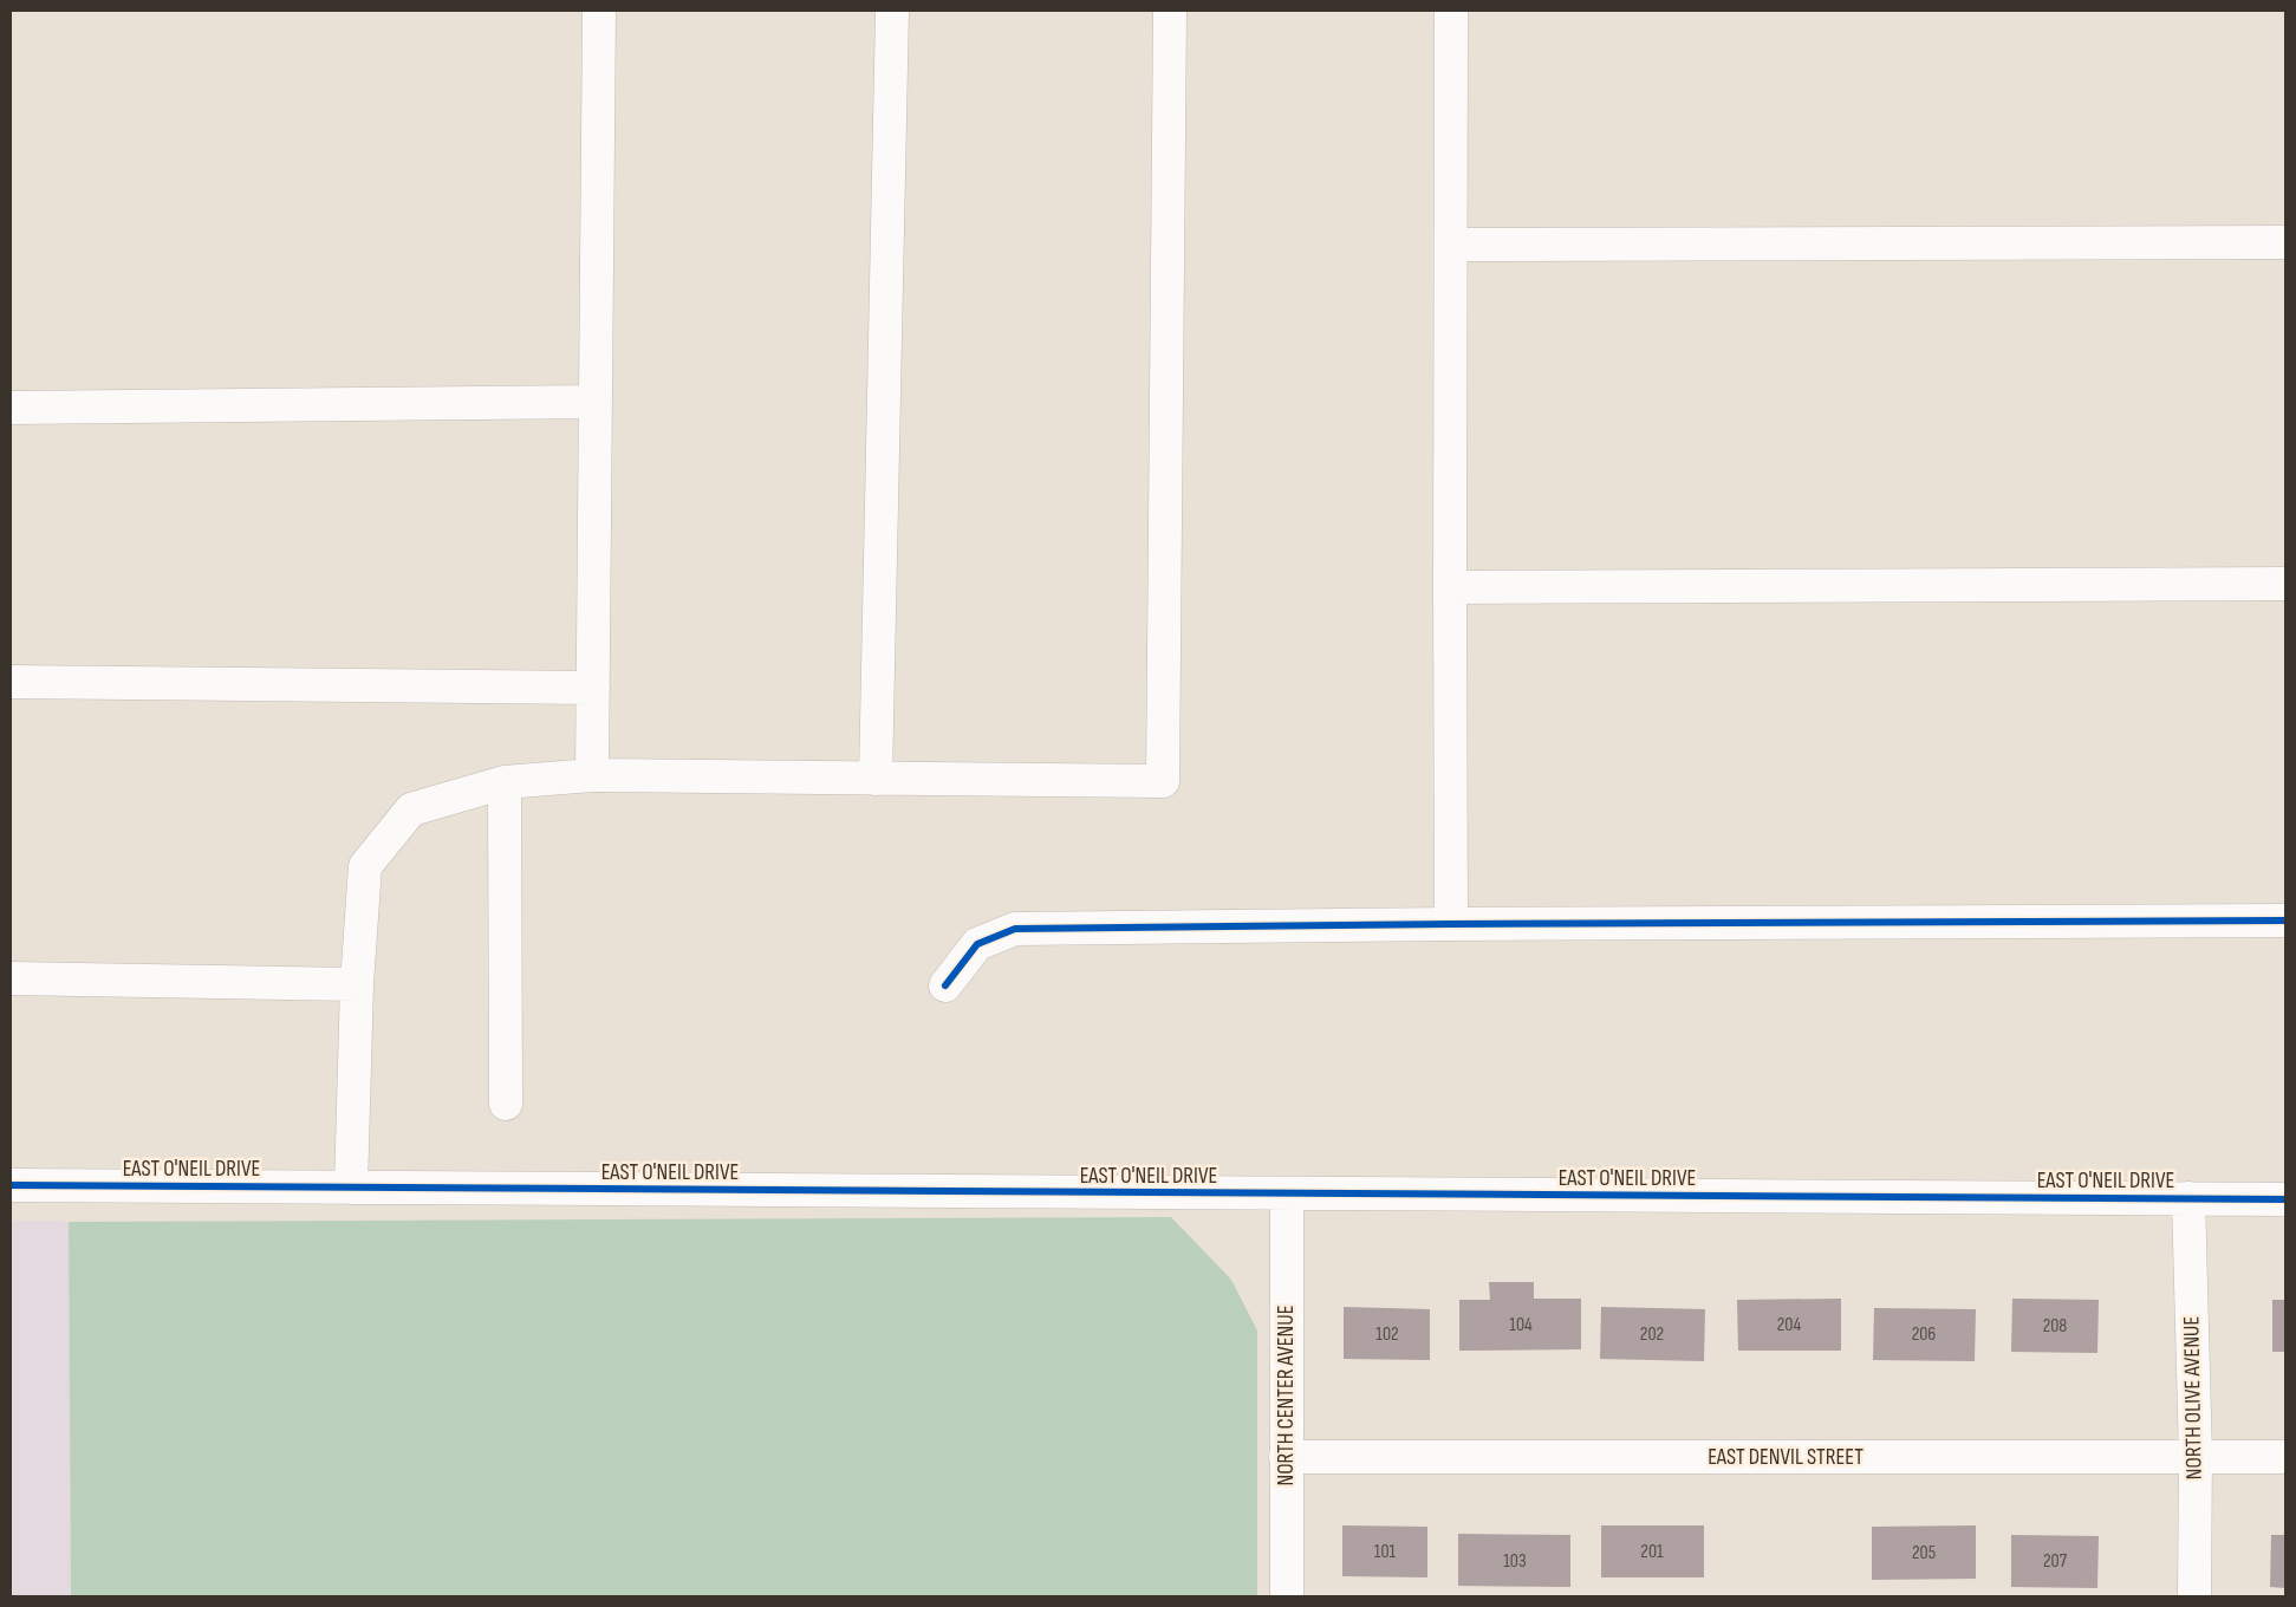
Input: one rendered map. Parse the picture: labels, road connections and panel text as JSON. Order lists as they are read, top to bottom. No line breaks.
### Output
{"streets":{"street":["EAST O'NEIL DRIVE","NORTH CENTER AVENUE","NORTH OLIVE AVENUE","EAST DENVIL STREET"]},"crossings":[["EAST O'NEIL DRIVE","NORTH CENTER AVENUE"],["EAST O'NEIL DRIVE","NORTH OLIVE AVENUE"],["NORTH CENTER AVENUE","EAST DENVIL STREET"],["NORTH OLIVE AVENUE","EAST DENVIL STREET"]],"house_numbers":["104","204","208","102","202","206","101","201","205","103","207"]}
